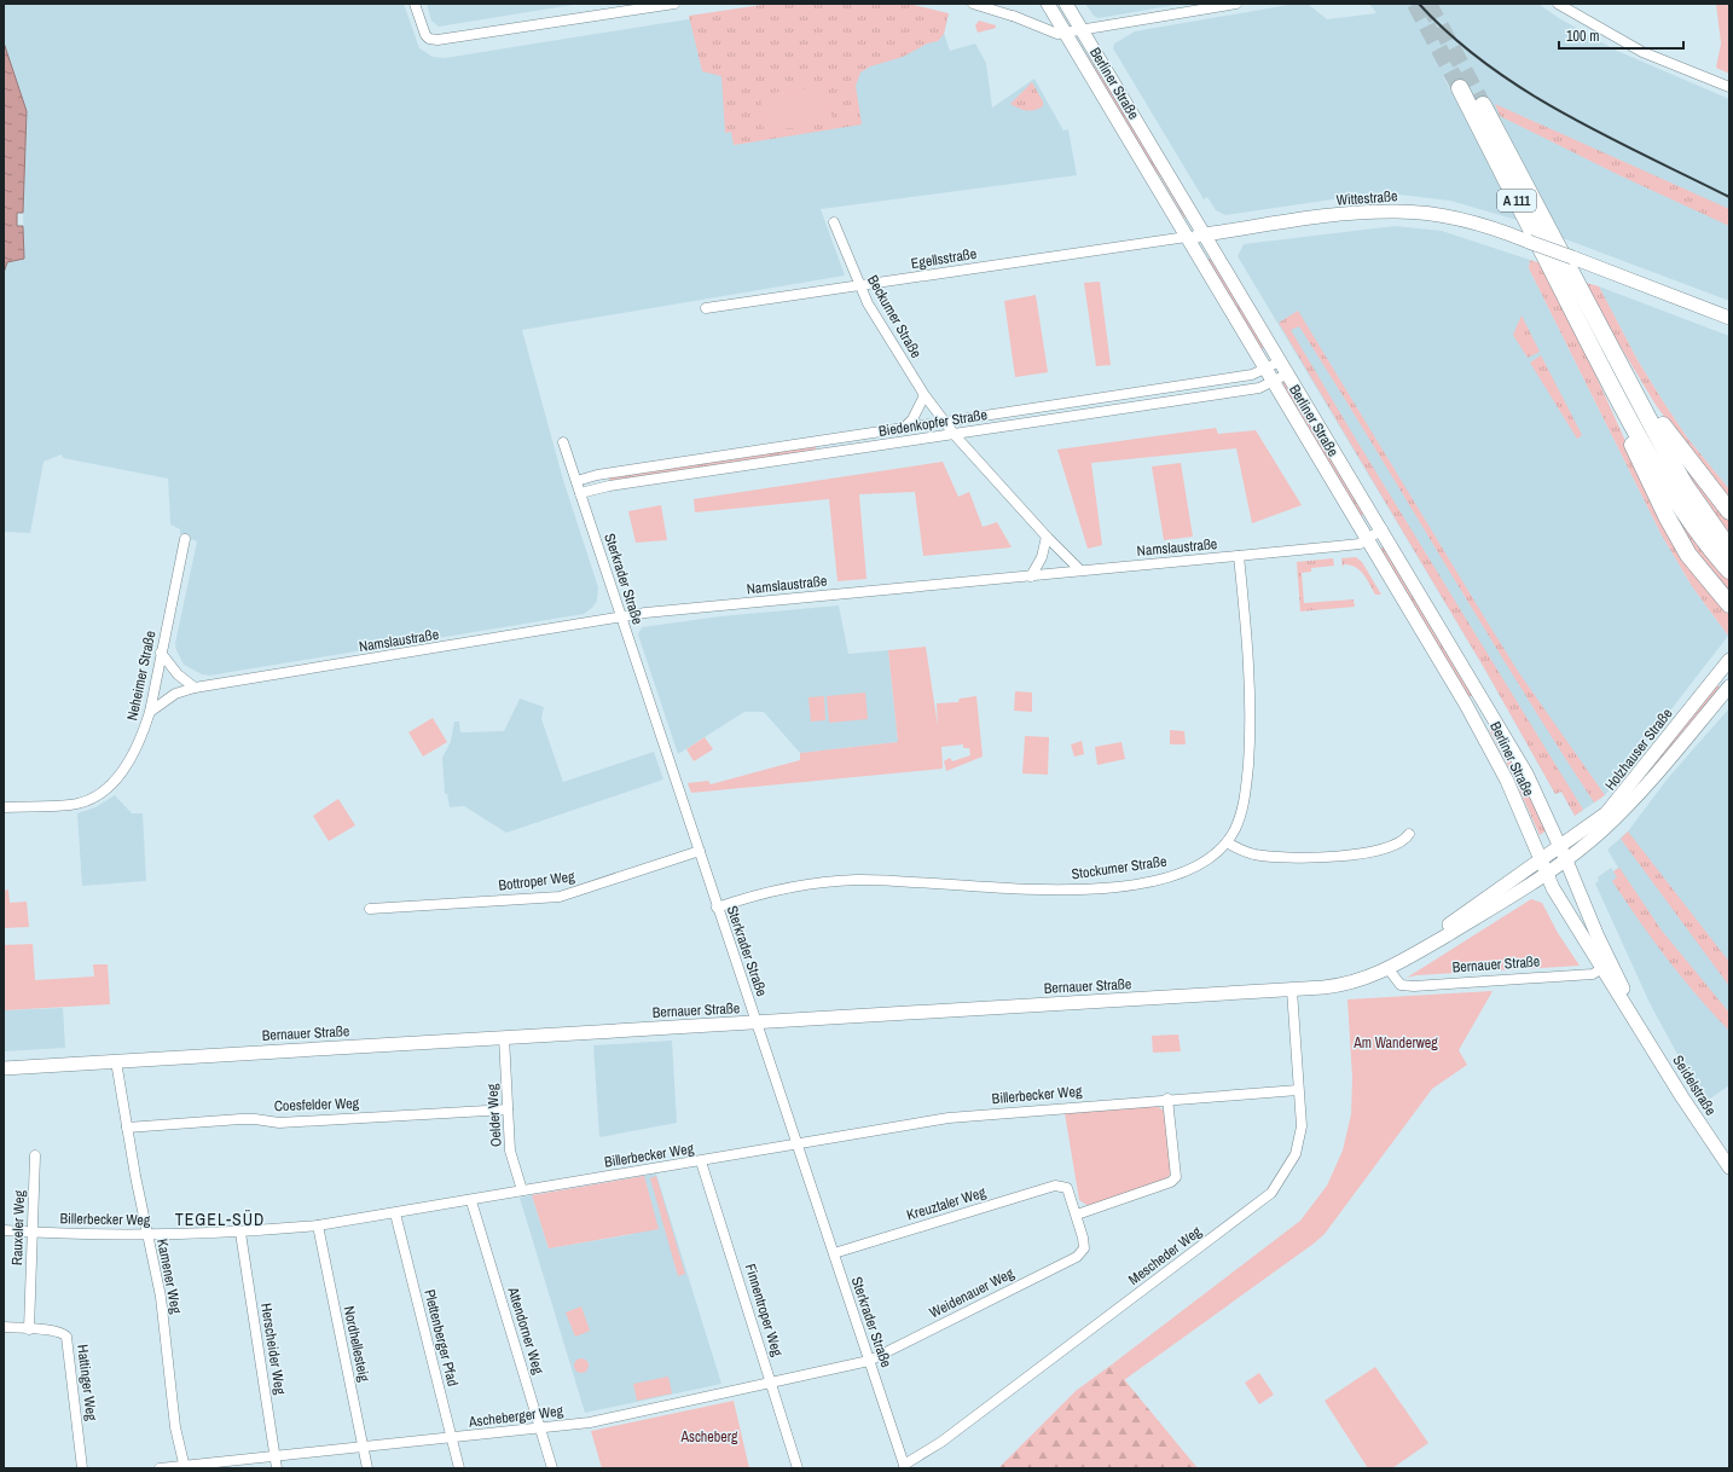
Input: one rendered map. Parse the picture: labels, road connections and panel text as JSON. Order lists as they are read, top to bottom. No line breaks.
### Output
{"streets":{"highway":["A 111"],"main road":["Berliner Straße","Wittestraße","Holzhauser Straße","Bernauer Straße","Seidelstraße"],"street":["Egellsstraße","Beckumer Straße","Biedenkopfer Straße","Namslaustraße","Sterkrader Straße","Neheimer Straße","Stockumer Straße","Bottroper Weg","Billerbecker Weg","Coesfelder Weg","Oelder Weg","Kreuztaler Weg","Rauxeler Weg","Mescheder Weg","Kamener Weg","Weidenauer Weg","Finnentroper Weg","Attendorner Weg","Plettenberger Pfad","Nordhellesteig","Herscheider Weg","Hattinger Weg","Ascheberger Weg"]},"crossings":[["Berliner Straße","Wittestraße"],["Berliner Straße","Egellsstraße"],["Berliner Straße","Biedenkopfer Straße"],["Berliner Straße","Namslaustraße"],["Berliner Straße","Holzhauser Straße"],["Berliner Straße","Bernauer Straße"],["Berliner Straße","Seidelstraße"],["Wittestraße","Egellsstraße"],["Egellsstraße","Beckumer Straße"],["Beckumer Straße","Biedenkopfer Straße"],["Beckumer Straße","Namslaustraße"],["Biedenkopfer Straße","Sterkrader Straße"],["Namslaustraße","Sterkrader Straße"],["Namslaustraße","Neheimer Straße"],["Namslaustraße","Stockumer Straße"],["Sterkrader Straße","Stockumer Straße"],["Sterkrader Straße","Bottroper Weg"],["Sterkrader Straße","Bernauer Straße"],["Sterkrader Straße","Billerbecker Weg"],["Sterkrader Straße","Kreuztaler Weg"],["Sterkrader Straße","Mescheder Weg"],["Sterkrader Straße","Weidenauer Weg"],["Sterkrader Straße","Ascheberger Weg"],["Holzhauser Straße","Bernauer Straße"],["Holzhauser Straße","Seidelstraße"],["Bernauer Straße","Seidelstraße"],["Bernauer Straße","Oelder Weg"],["Bernauer Straße","Mescheder Weg"],["Bernauer Straße","Kamener Weg"],["Billerbecker Weg","Oelder Weg"],["Billerbecker Weg","Rauxeler Weg"],["Billerbecker Weg","Mescheder Weg"],["Billerbecker Weg","Kamener Weg"],["Billerbecker Weg","Finnentroper Weg"],["Billerbecker Weg","Attendorner Weg"],["Billerbecker Weg","Plettenberger Pfad"],["Billerbecker Weg","Nordhellesteig"],["Billerbecker Weg","Herscheider Weg"],["Coesfelder Weg","Oelder Weg"],["Coesfelder Weg","Kamener Weg"],["Kreuztaler Weg","Weidenauer Weg"],["Rauxeler Weg","Hattinger Weg"],["Kamener Weg","Ascheberger Weg"],["Weidenauer Weg","Ascheberger Weg"],["Finnentroper Weg","Ascheberger Weg"],["Attendorner Weg","Ascheberger Weg"],["Plettenberger Pfad","Ascheberger Weg"],["Nordhellesteig","Ascheberger Weg"],["Herscheider Weg","Ascheberger Weg"]],"districts":["TEGEL-SÜD"],"parks":["Am Wanderweg","Ascheberg"],"scale_bar":"100 m"}
